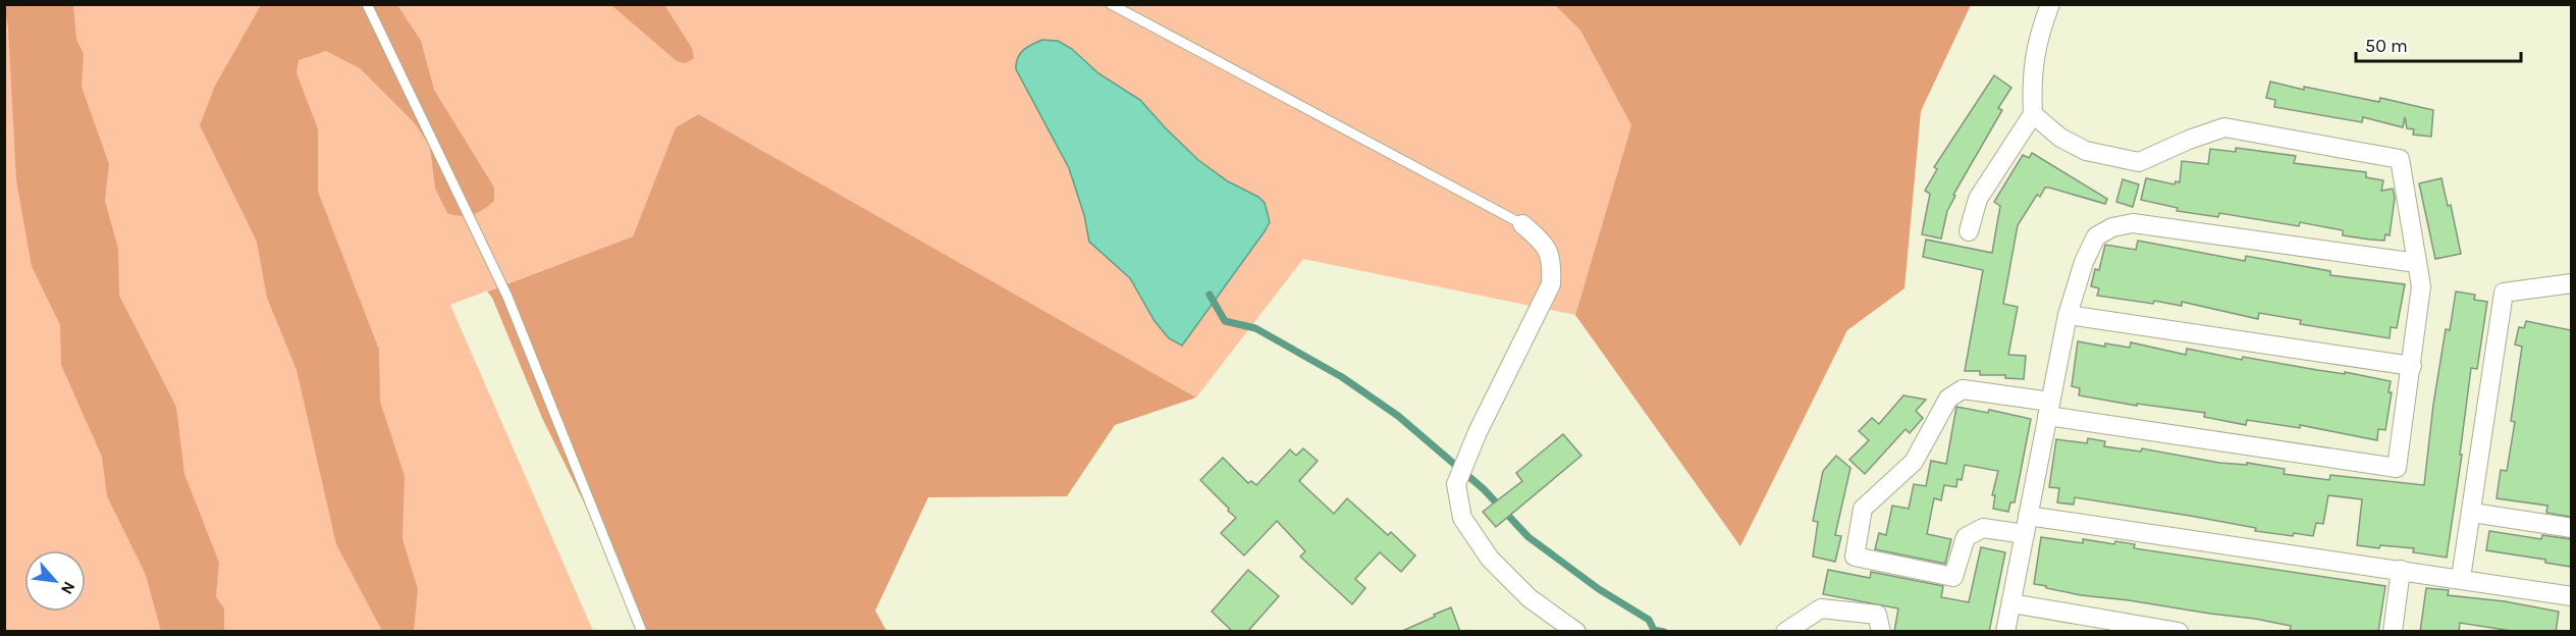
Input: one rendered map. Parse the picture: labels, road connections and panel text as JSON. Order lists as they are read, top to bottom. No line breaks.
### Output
{"scale_bar":"50 m","north":"bottom right"}
